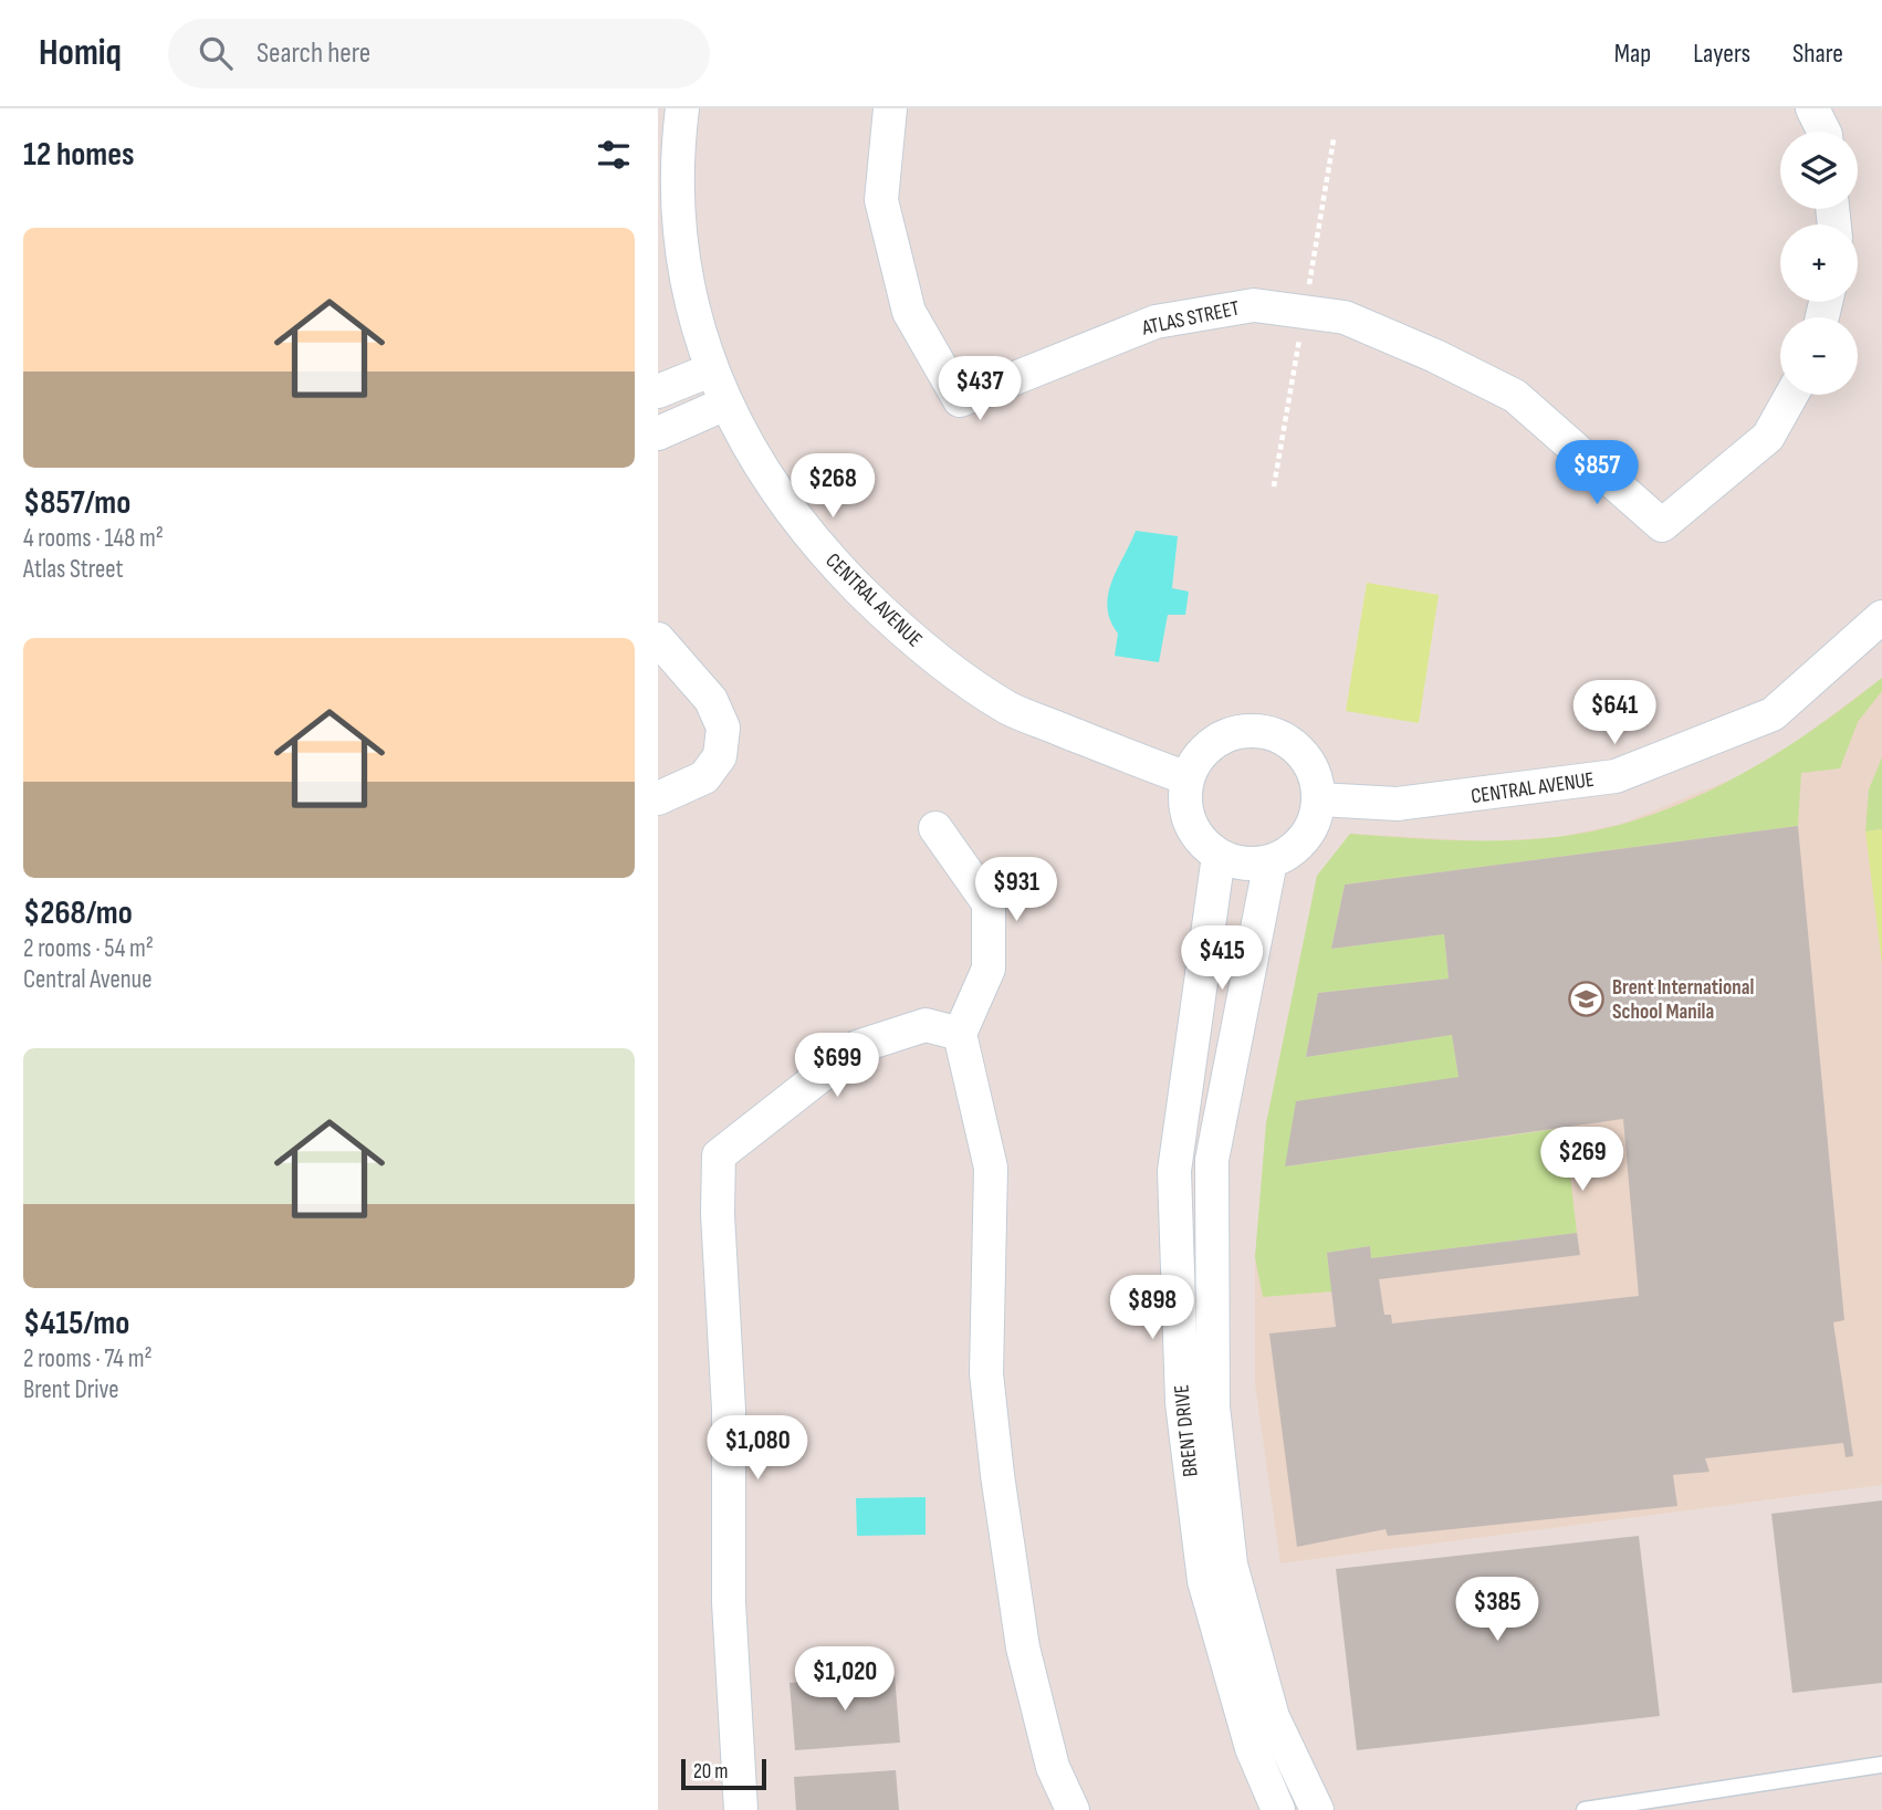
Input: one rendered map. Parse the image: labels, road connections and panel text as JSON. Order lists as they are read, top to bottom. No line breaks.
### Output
{"streets":{"street":["ATLAS STREET","CENTRAL AVENUE","BRENT DRIVE"]},"crossings":[["CENTRAL AVENUE","BRENT DRIVE"]],"places":{"school or university":["Brent International School Manila"]},"scale_bar":"20 m","page":{"header":"Homiq","search":"Search here","nav":["Map","Layers","Share"],"heading":"12 homes","map_buttons":["+","−"],"list":[{"name":"$857/mo","note":"4 rooms · 148 m² · Atlas Street"},{"name":"$268/mo","note":"2 rooms · 54 m² · Central Avenue"},{"name":"$415/mo","note":"2 rooms · 74 m² · Brent Drive"}],"price":["$437","$857","$268","$641","$931","$415","$699","$269","$898","$1,080","$385","$1,020"],"scale":"20 m"}}
